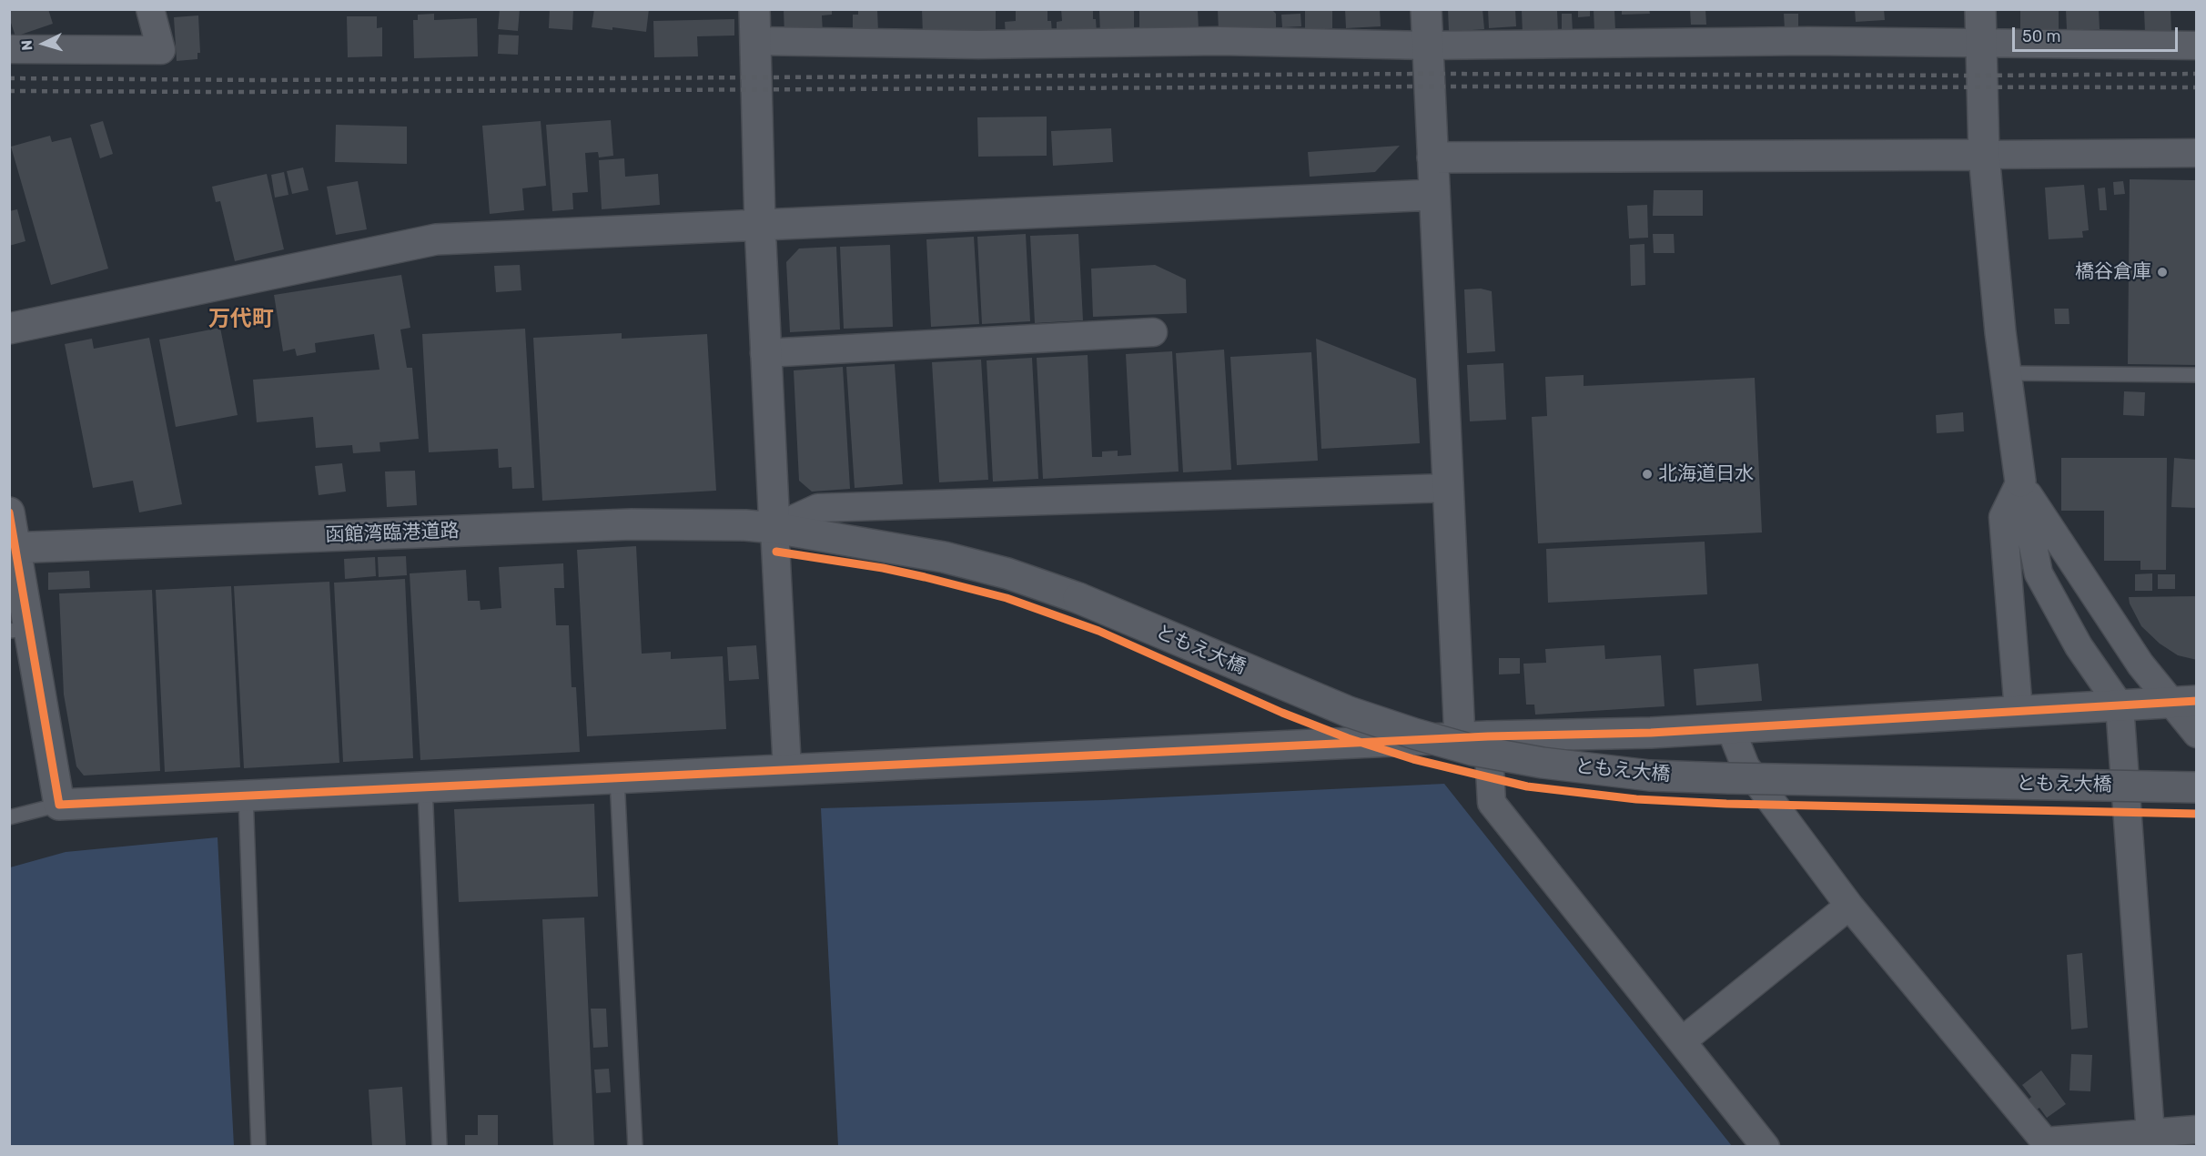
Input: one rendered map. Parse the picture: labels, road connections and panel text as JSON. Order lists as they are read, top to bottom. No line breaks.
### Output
{"streets":{"street":["函館湾臨港道路","ともえ大橋"]},"crossings":[["函館湾臨港道路","ともえ大橋"]],"districts":["万代町"],"places":["橋谷倉庫","北海道日水"],"scale_bar":"50 m","north":"left"}
